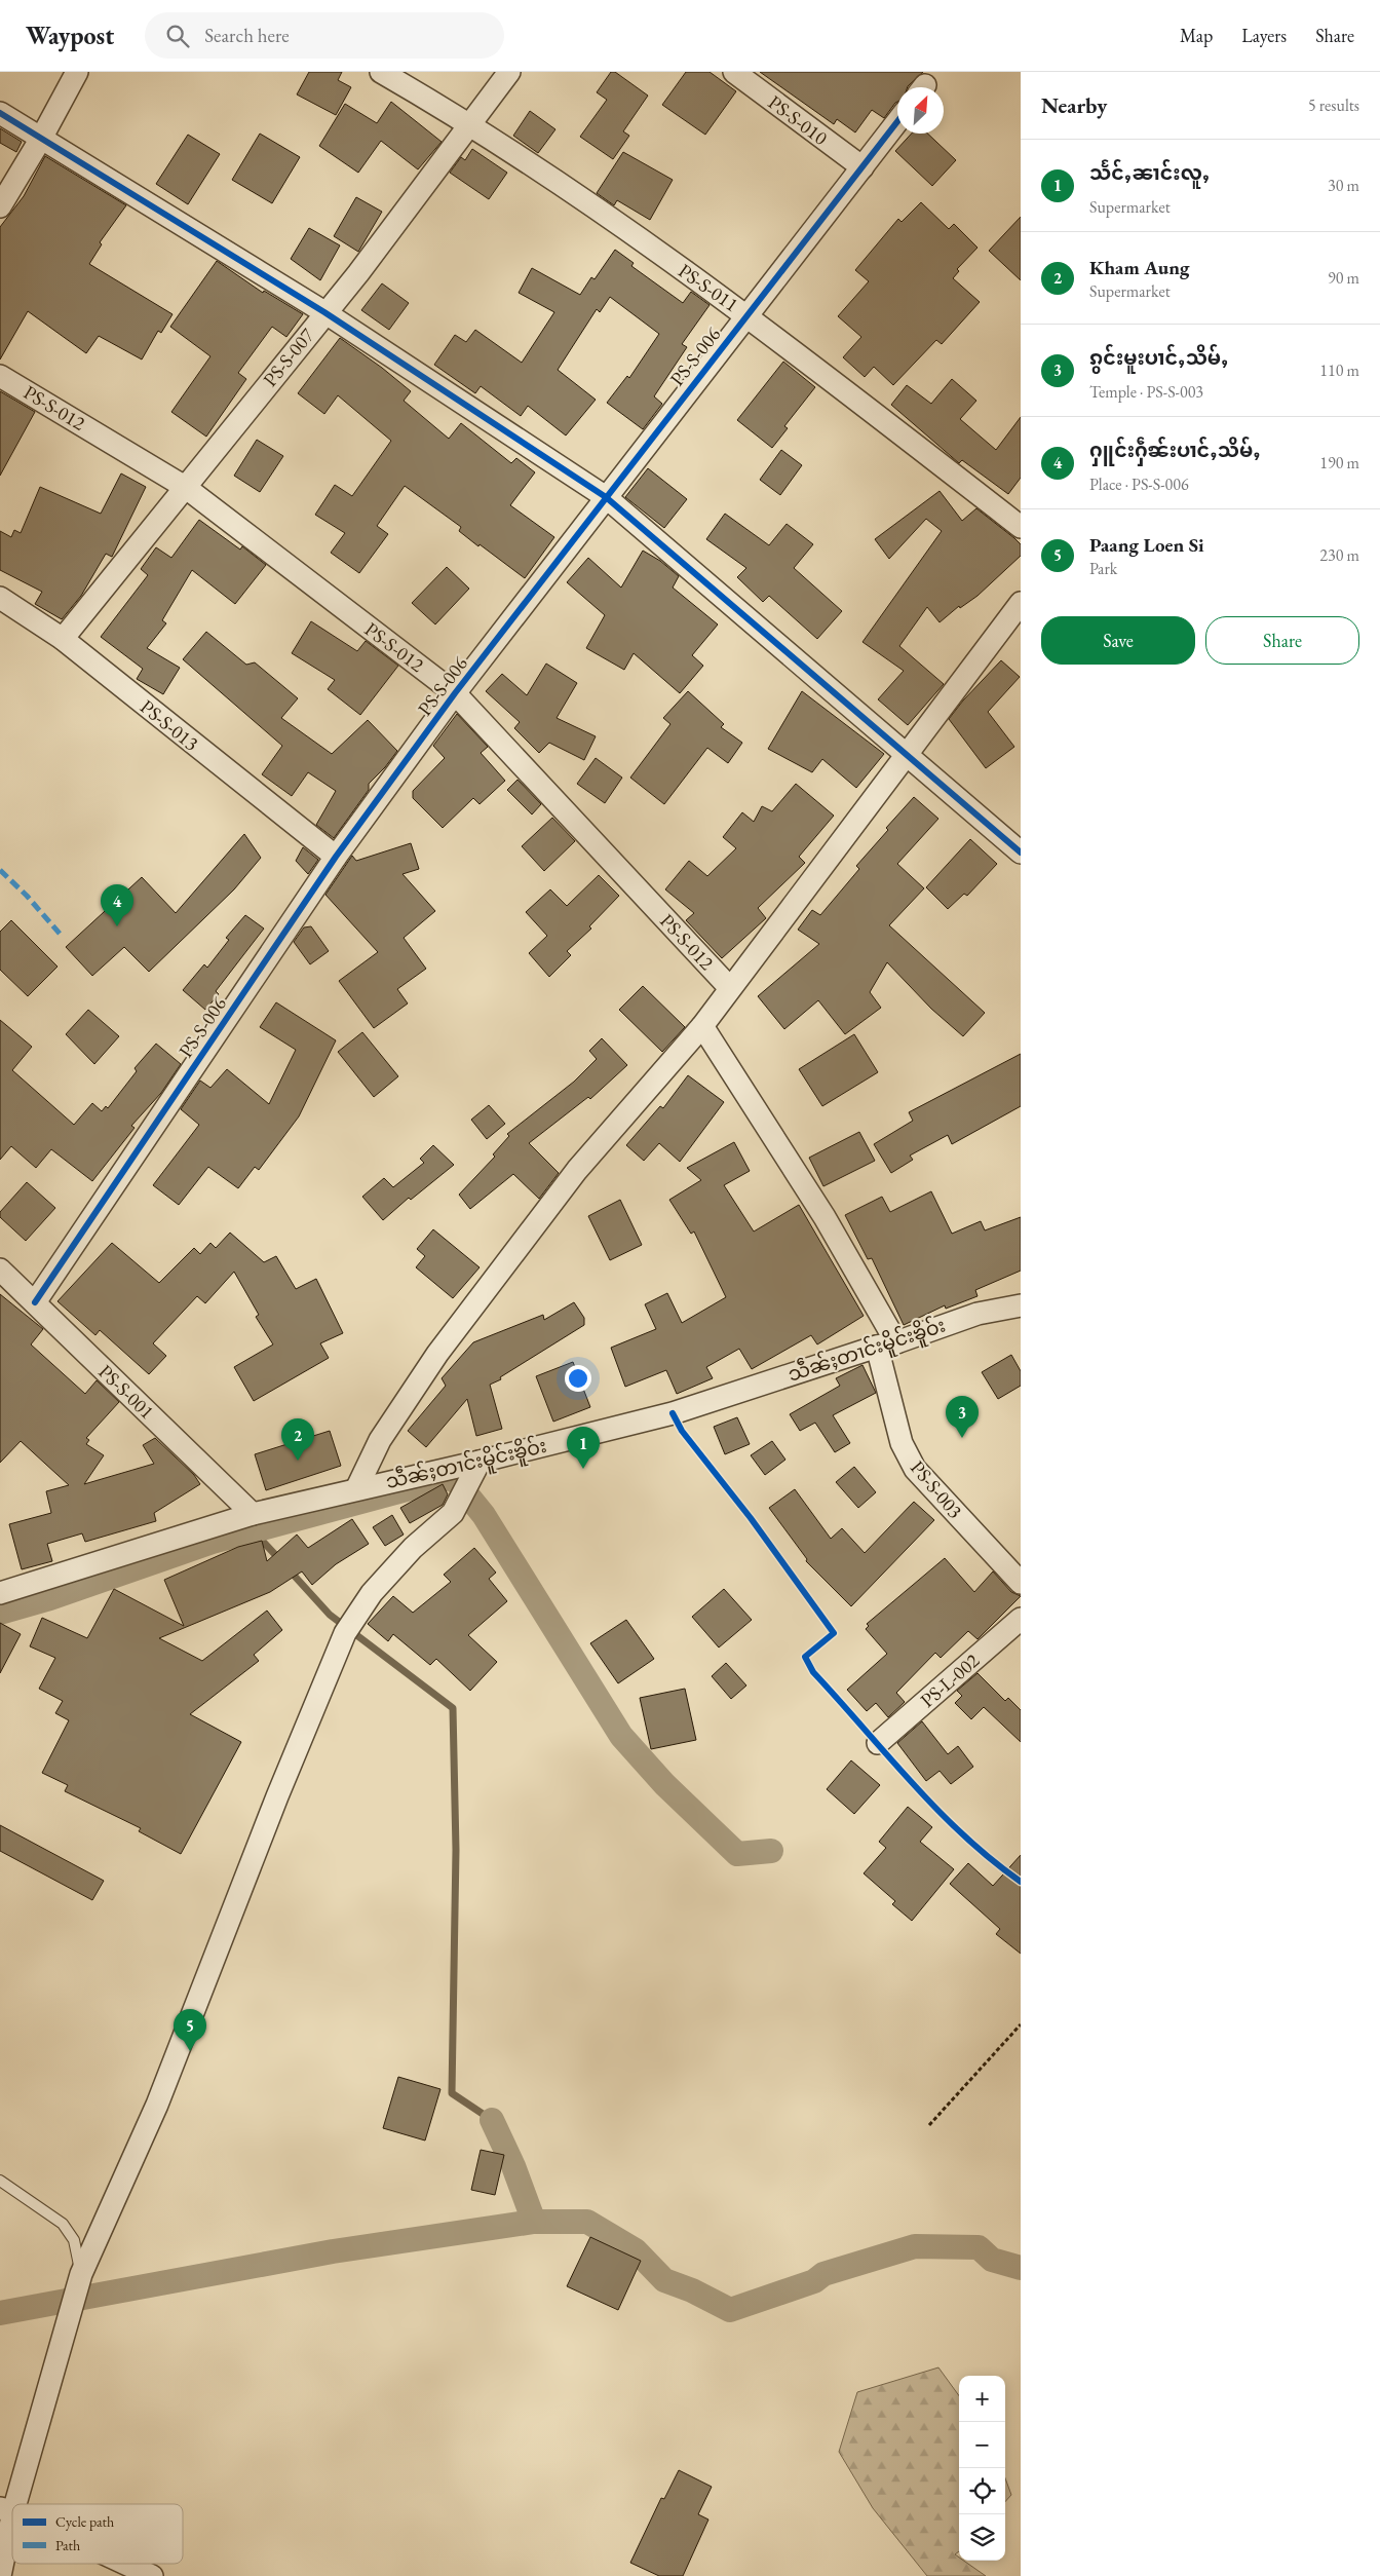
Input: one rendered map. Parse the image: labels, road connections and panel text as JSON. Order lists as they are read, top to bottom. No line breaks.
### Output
{"streets":{"street":["PS-S-010","PS-S-011","PS-S-006","PS-S-007","PS-S-012","PS-S-013","သဵၼ်ႈတၢင်းမိူင်းၶိူဝ်း","PS-S-001","PS-S-003","PS-L-002"]},"crossings":[["PS-S-010","PS-S-006"],["PS-S-011","PS-S-006"],["PS-S-011","PS-S-007"],["PS-S-006","PS-S-012"],["PS-S-006","PS-S-013"],["PS-S-006","PS-S-001"],["PS-S-007","PS-S-012"],["PS-S-007","PS-S-013"],["သဵၼ်ႈတၢင်းမိူင်းၶိူဝ်း","PS-S-001"],["သဵၼ်ႈတၢင်းမိူင်းၶိူဝ်း","PS-S-003"]],"legend":["Cycle path","Path"],"north":"top right","page":{"header":"Waypost","search":"Search here","nav":["Map","Layers","Share"],"heading":["Nearby","5 results"],"list":[{"mark":"1","name":"သႅင်ႇၼၢင်းလူႇ","note":"Supermarket","value":"30 m"},{"mark":"2","name":"Kham Aung","note":"Supermarket","value":"90 m"},{"mark":"3","name":"ၵွင်းမူးပၢင်ႇသိမ်ႇ","note":"Temple · PS-S-003","value":"110 m"},{"mark":"4","name":"ႁူင်းႁဵꧣ်းပၢင်ႇသိမ်ႇ","note":"Place · PS-S-006","value":"190 m"},{"mark":"5","name":"Paang Loen Si","note":"Park","value":"230 m"}],"buttons":["Save","Share"],"pins":["4","3","2","1","5"],"map_buttons":["+","−"]}}
